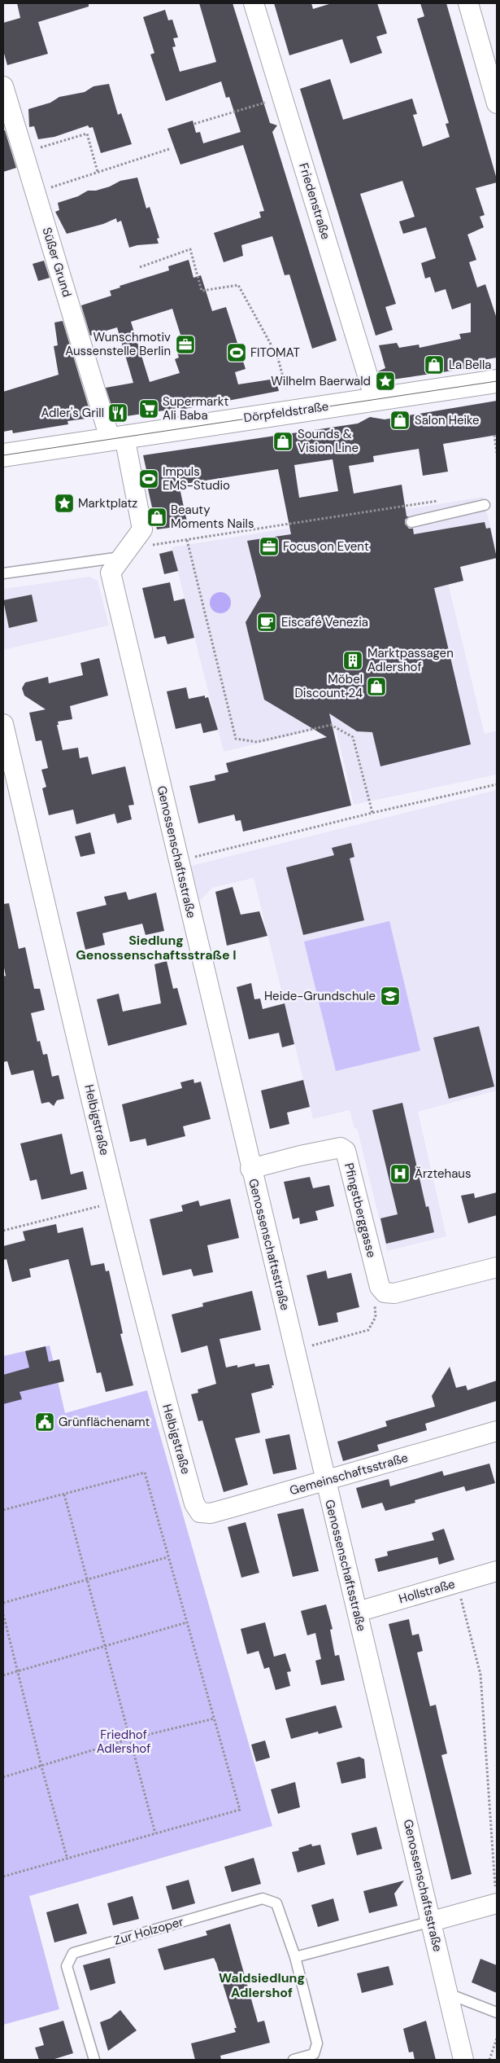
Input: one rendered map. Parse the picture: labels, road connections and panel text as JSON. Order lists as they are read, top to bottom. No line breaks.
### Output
{"streets":{"street":["Friedenstraße","Süßer Grund","Dörpfeldstraße","Genossenschaftsstraße","Helbigstraße","Pfingstberggasse","Gemeinschaftsstraße","Hollstraße"],"lane":["Zur Holzoper"]},"crossings":[["Friedenstraße","Dörpfeldstraße"],["Süßer Grund","Dörpfeldstraße"],["Süßer Grund","Genossenschaftsstraße"],["Dörpfeldstraße","Genossenschaftsstraße"],["Genossenschaftsstraße","Pfingstberggasse"],["Genossenschaftsstraße","Gemeinschaftsstraße"],["Genossenschaftsstraße","Hollstraße"],["Helbigstraße","Gemeinschaftsstraße"]],"districts":["Siedlung Genossenschaftsstraße I","Waldsiedlung Adlershof"],"parks":["Friedhof Adlershof"],"places":{"office":["Wunschmotiv Aussenstelle Berlin","Focus on Event"],"sports":["FITOMAT","Impuls EMS-Studio"],"shop":["La Bella","Salon Heike","Sounds & Vision Line","Beauty Moments Nails","Möbel Discount 24"],"place":["Wilhelm Baerwald","Marktplatz"],"supermarket":["Supermarkt Ali Baba"],"restaurant":["Adler's Grill"],"cafe":["Eiscafé Venezia"],"building":["Marktpassagen Adlershof"],"school or university":["Heide-Grundschule"],"hospital":["Ärztehaus"],"public building":["Grünflächenamt"]}}
